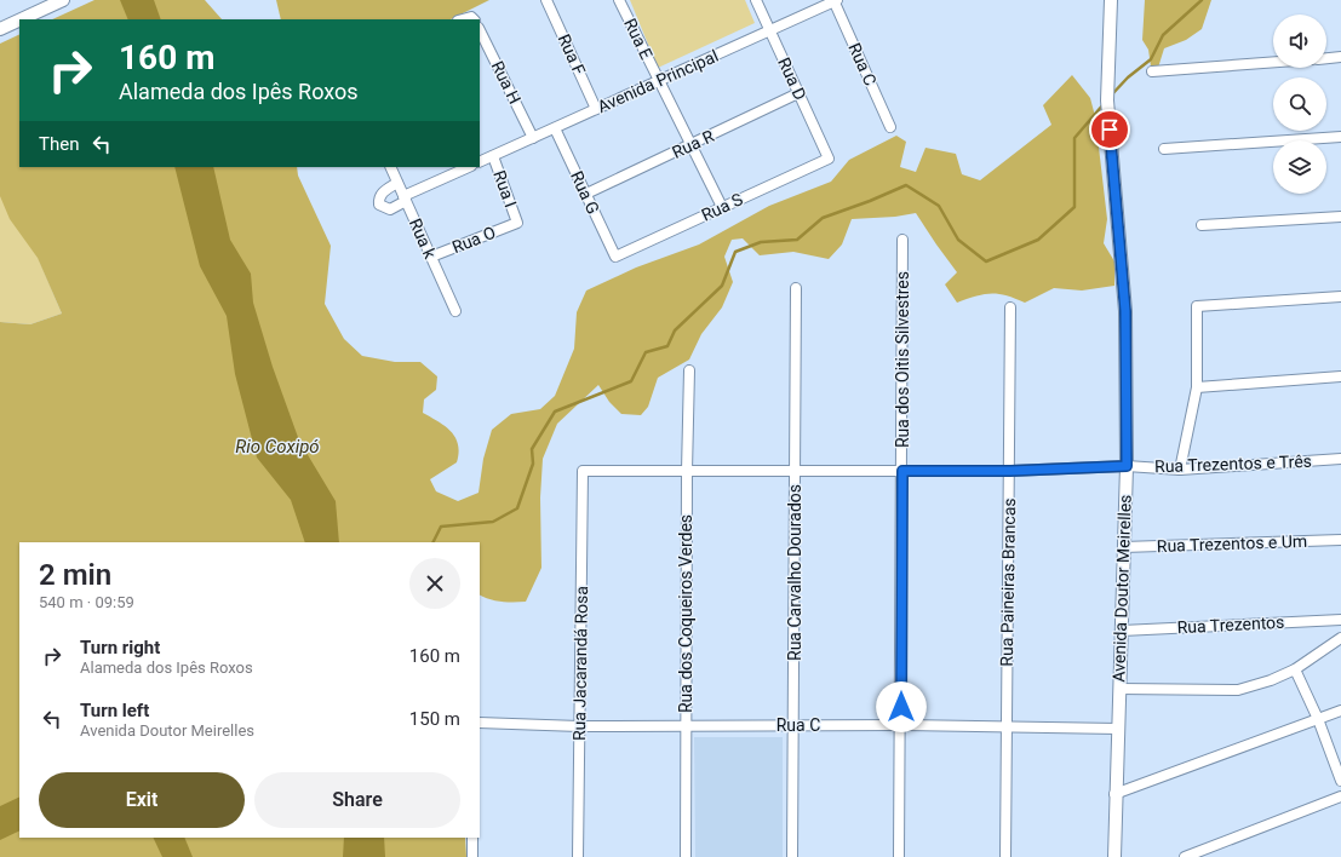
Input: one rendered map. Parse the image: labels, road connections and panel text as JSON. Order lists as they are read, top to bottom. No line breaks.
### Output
{"streets":{"main road":["Avenida Doutor Meirelles"],"street":["Rua E","Rua F","Rua C","Rua D","Avenida Principal","Rua H","Rua R","Rua I","Rua G","Rua S","Rua k","Rua O","Rua dos Oitis Silvestres","Rua Trezentos e Três","Rua Trezentos e Um","Rua Carvalho Dourados","Rua Paineiras Brancas","Rua dos Coqueiros Verdes","Rua Trezentos","Rua Jacarandá Rosa"]},"crossings":[["Rua E","Avenida Principal"],["Rua E","Rua R"],["Rua E","Rua S"],["Rua F","Avenida Principal"],["Rua C","Avenida Principal"],["Rua C","Rua dos Oitis Silvestres"],["Rua C","Rua Carvalho Dourados"],["Rua C","Rua Paineiras Brancas"],["Rua C","Avenida Doutor Meirelles"],["Rua C","Rua dos Coqueiros Verdes"],["Rua C","Rua Jacarandá Rosa"],["Rua D","Avenida Principal"],["Rua D","Rua R"],["Rua D","Rua S"],["Avenida Principal","Rua H"],["Avenida Principal","Rua I"],["Avenida Principal","Rua G"],["Rua R","Rua G"],["Rua I","Rua O"],["Rua G","Rua S"],["Rua k","Rua O"],["Rua dos Oitis Silvestres","Rua Trezentos e Três"],["Rua Trezentos e Três","Rua Carvalho Dourados"],["Rua Trezentos e Três","Rua Paineiras Brancas"],["Rua Trezentos e Três","Avenida Doutor Meirelles"],["Rua Trezentos e Três","Rua dos Coqueiros Verdes"],["Rua Trezentos e Três","Rua Jacarandá Rosa"],["Rua Trezentos e Um","Avenida Doutor Meirelles"],["Avenida Doutor Meirelles","Rua Trezentos"]],"water":["Rio Coxipó"],"page":{"turn":["160 m","Alameda dos Ipês Roxos"],"then":"Then","heading":["2 min","540 m · 09:59"],"list":[{"name":"Turn right","note":"Alameda dos Ipês Roxos","value":"160 m"},{"name":"Turn left","note":"Avenida Doutor Meirelles","value":"150 m"}],"buttons":["Exit","Share"]}}
